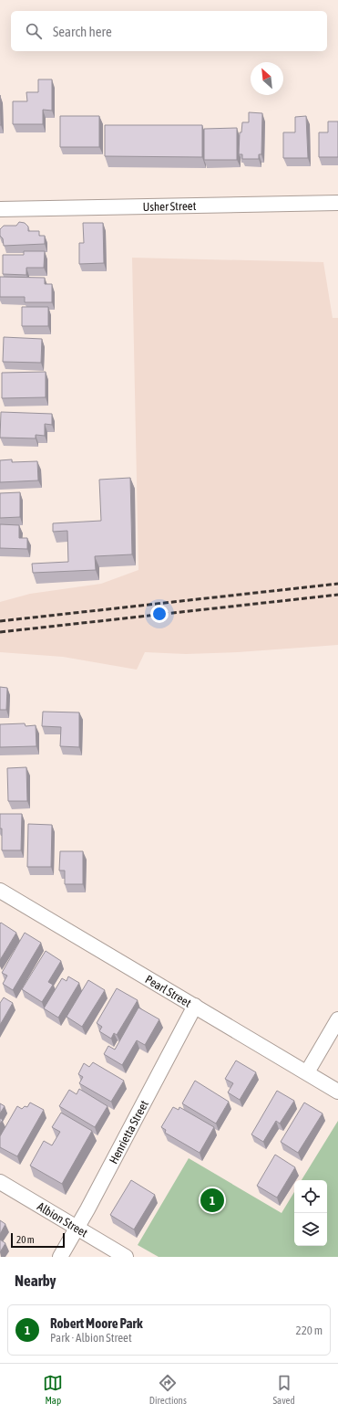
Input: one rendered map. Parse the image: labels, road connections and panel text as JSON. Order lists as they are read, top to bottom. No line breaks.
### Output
{"streets":{"street":["Usher Street","Pearl Street","Henrietta Street","Albion Street"]},"crossings":[["Pearl Street","Henrietta Street"],["Henrietta Street","Albion Street"]],"scale_bar":"20 m","north":"top left","page":{"search":"Search here","pins":"1","scale":"20 m","heading":"Nearby","list":[{"mark":"1","name":"Robert Moore Park","note":"Park · Albion Street","value":"220 m"}],"nav":["Map","Directions","Saved"]}}
